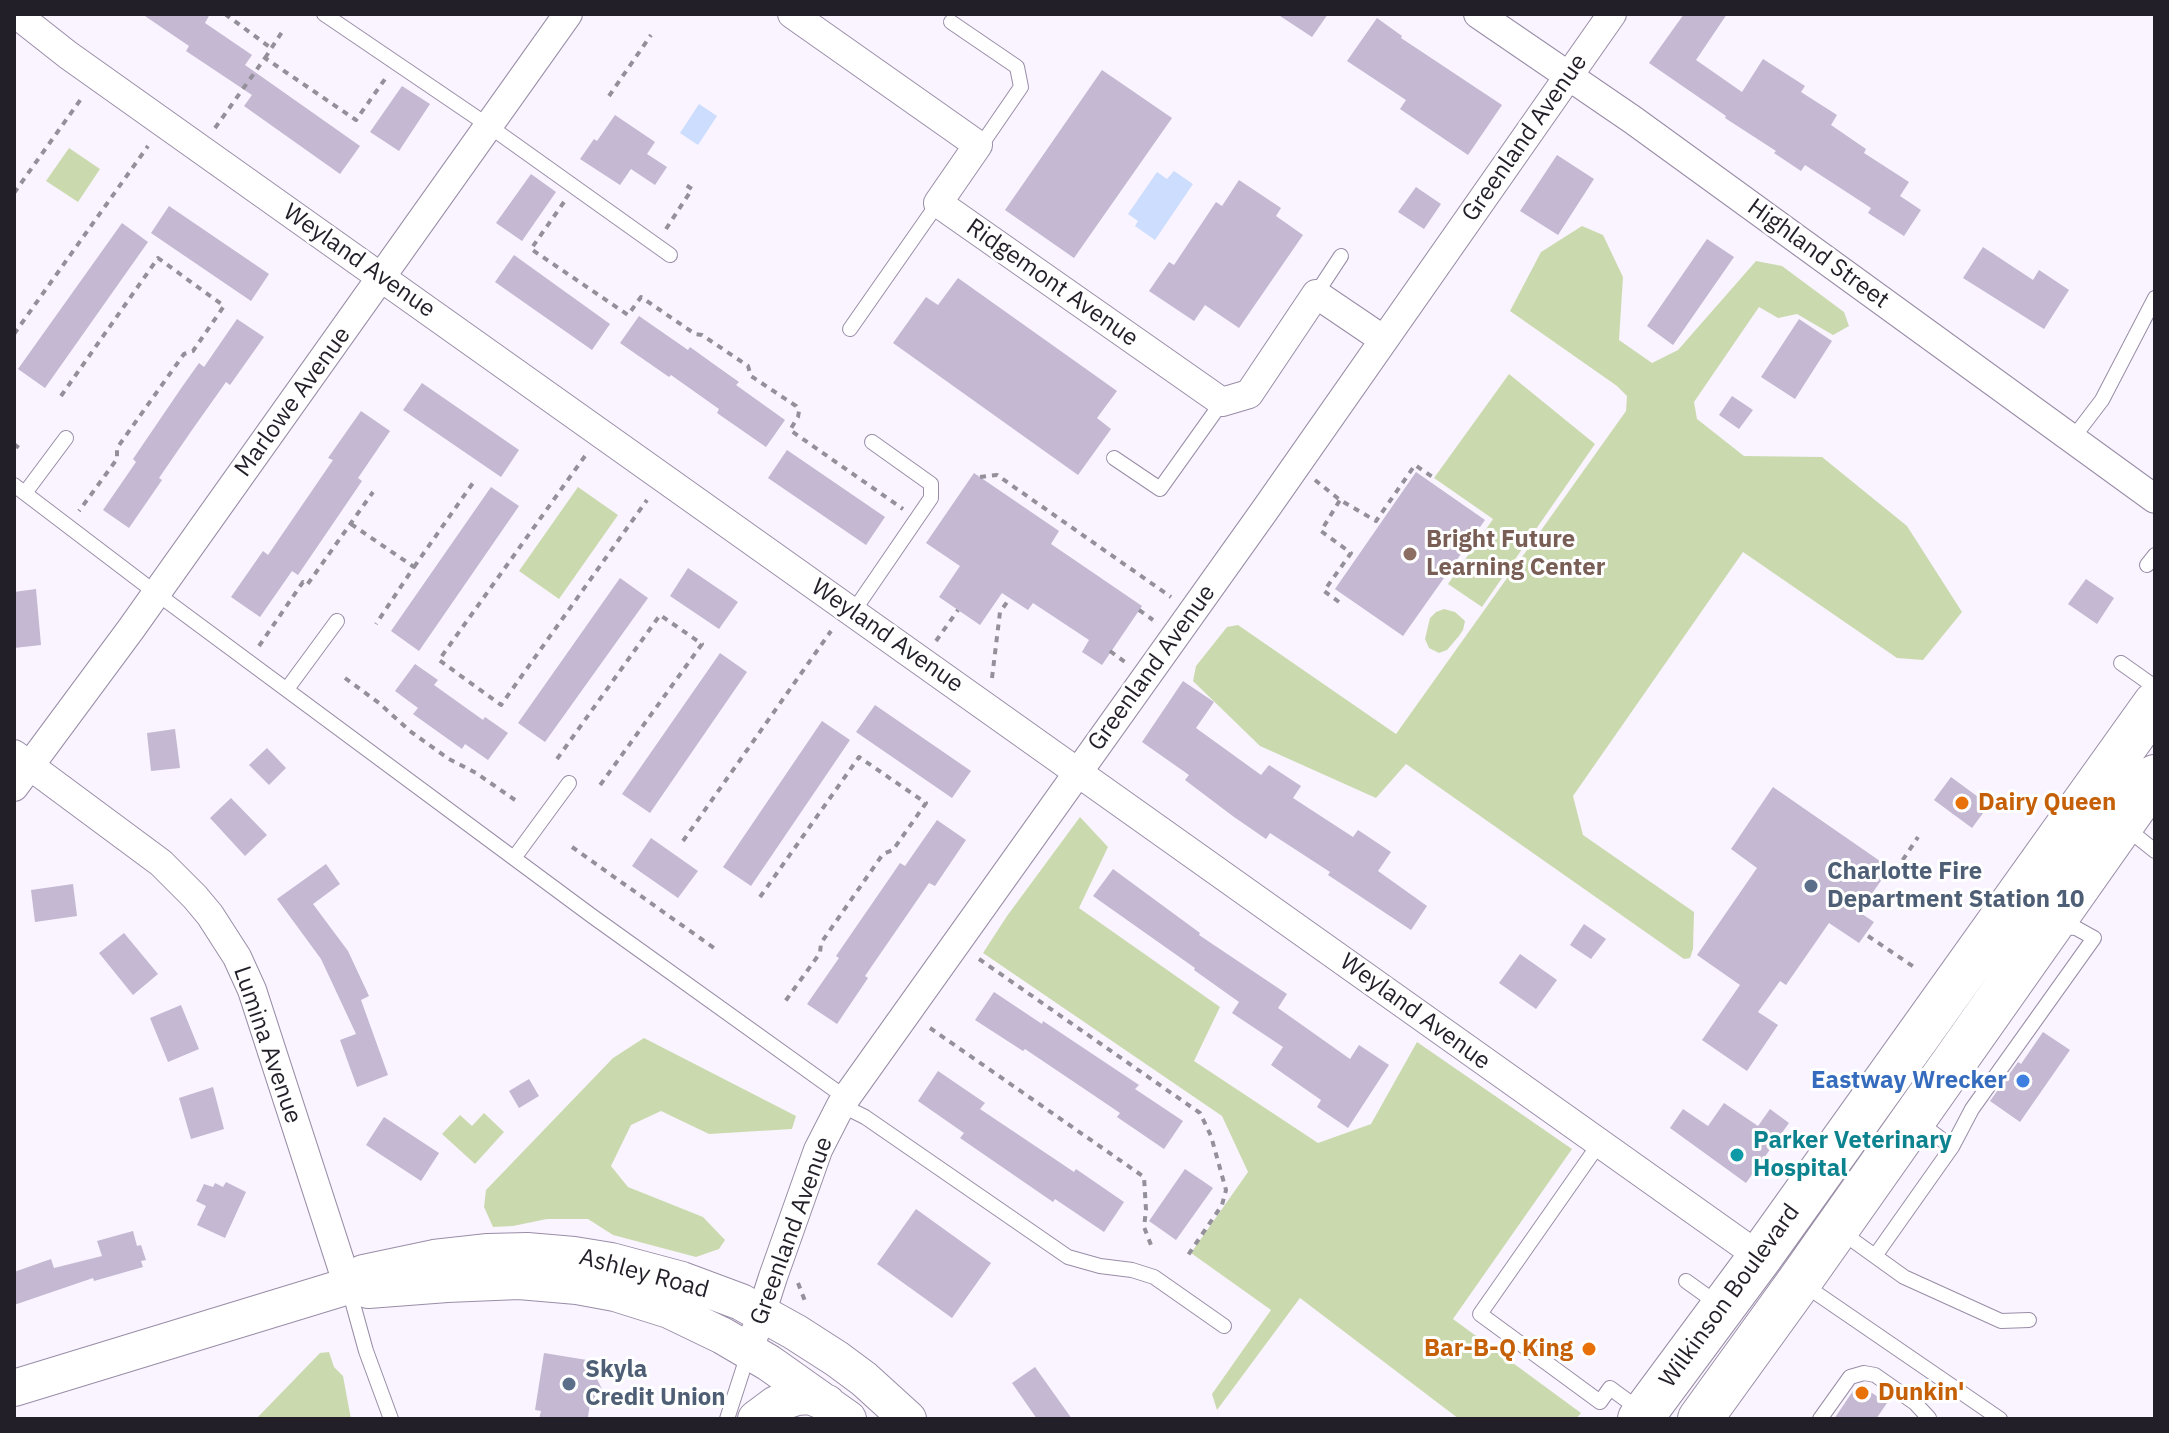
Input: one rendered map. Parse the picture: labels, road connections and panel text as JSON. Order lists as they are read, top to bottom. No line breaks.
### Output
{"streets":{"main road":["Wilkinson Boulevard"],"street":["Greenland Avenue","Highland Street","Weyland Avenue","Ridgemont Avenue","Marlowe Avenue","Lumina Avenue","Ashley Road"]},"crossings":[["Greenland Avenue","Highland Street"],["Greenland Avenue","Weyland Avenue"],["Greenland Avenue","Ashley Road"],["Weyland Avenue","Marlowe Avenue"],["Weyland Avenue","Wilkinson Boulevard"],["Marlowe Avenue","Lumina Avenue"],["Lumina Avenue","Ashley Road"]],"places":["Bright Future Learning Center","Dairy Queen","Charlotte Fire Department Station 10","Eastway Wrecker","Parker Veterinary Hospital","Bar-B-Q King","Skyla Credit Union","Dunkin'"]}
